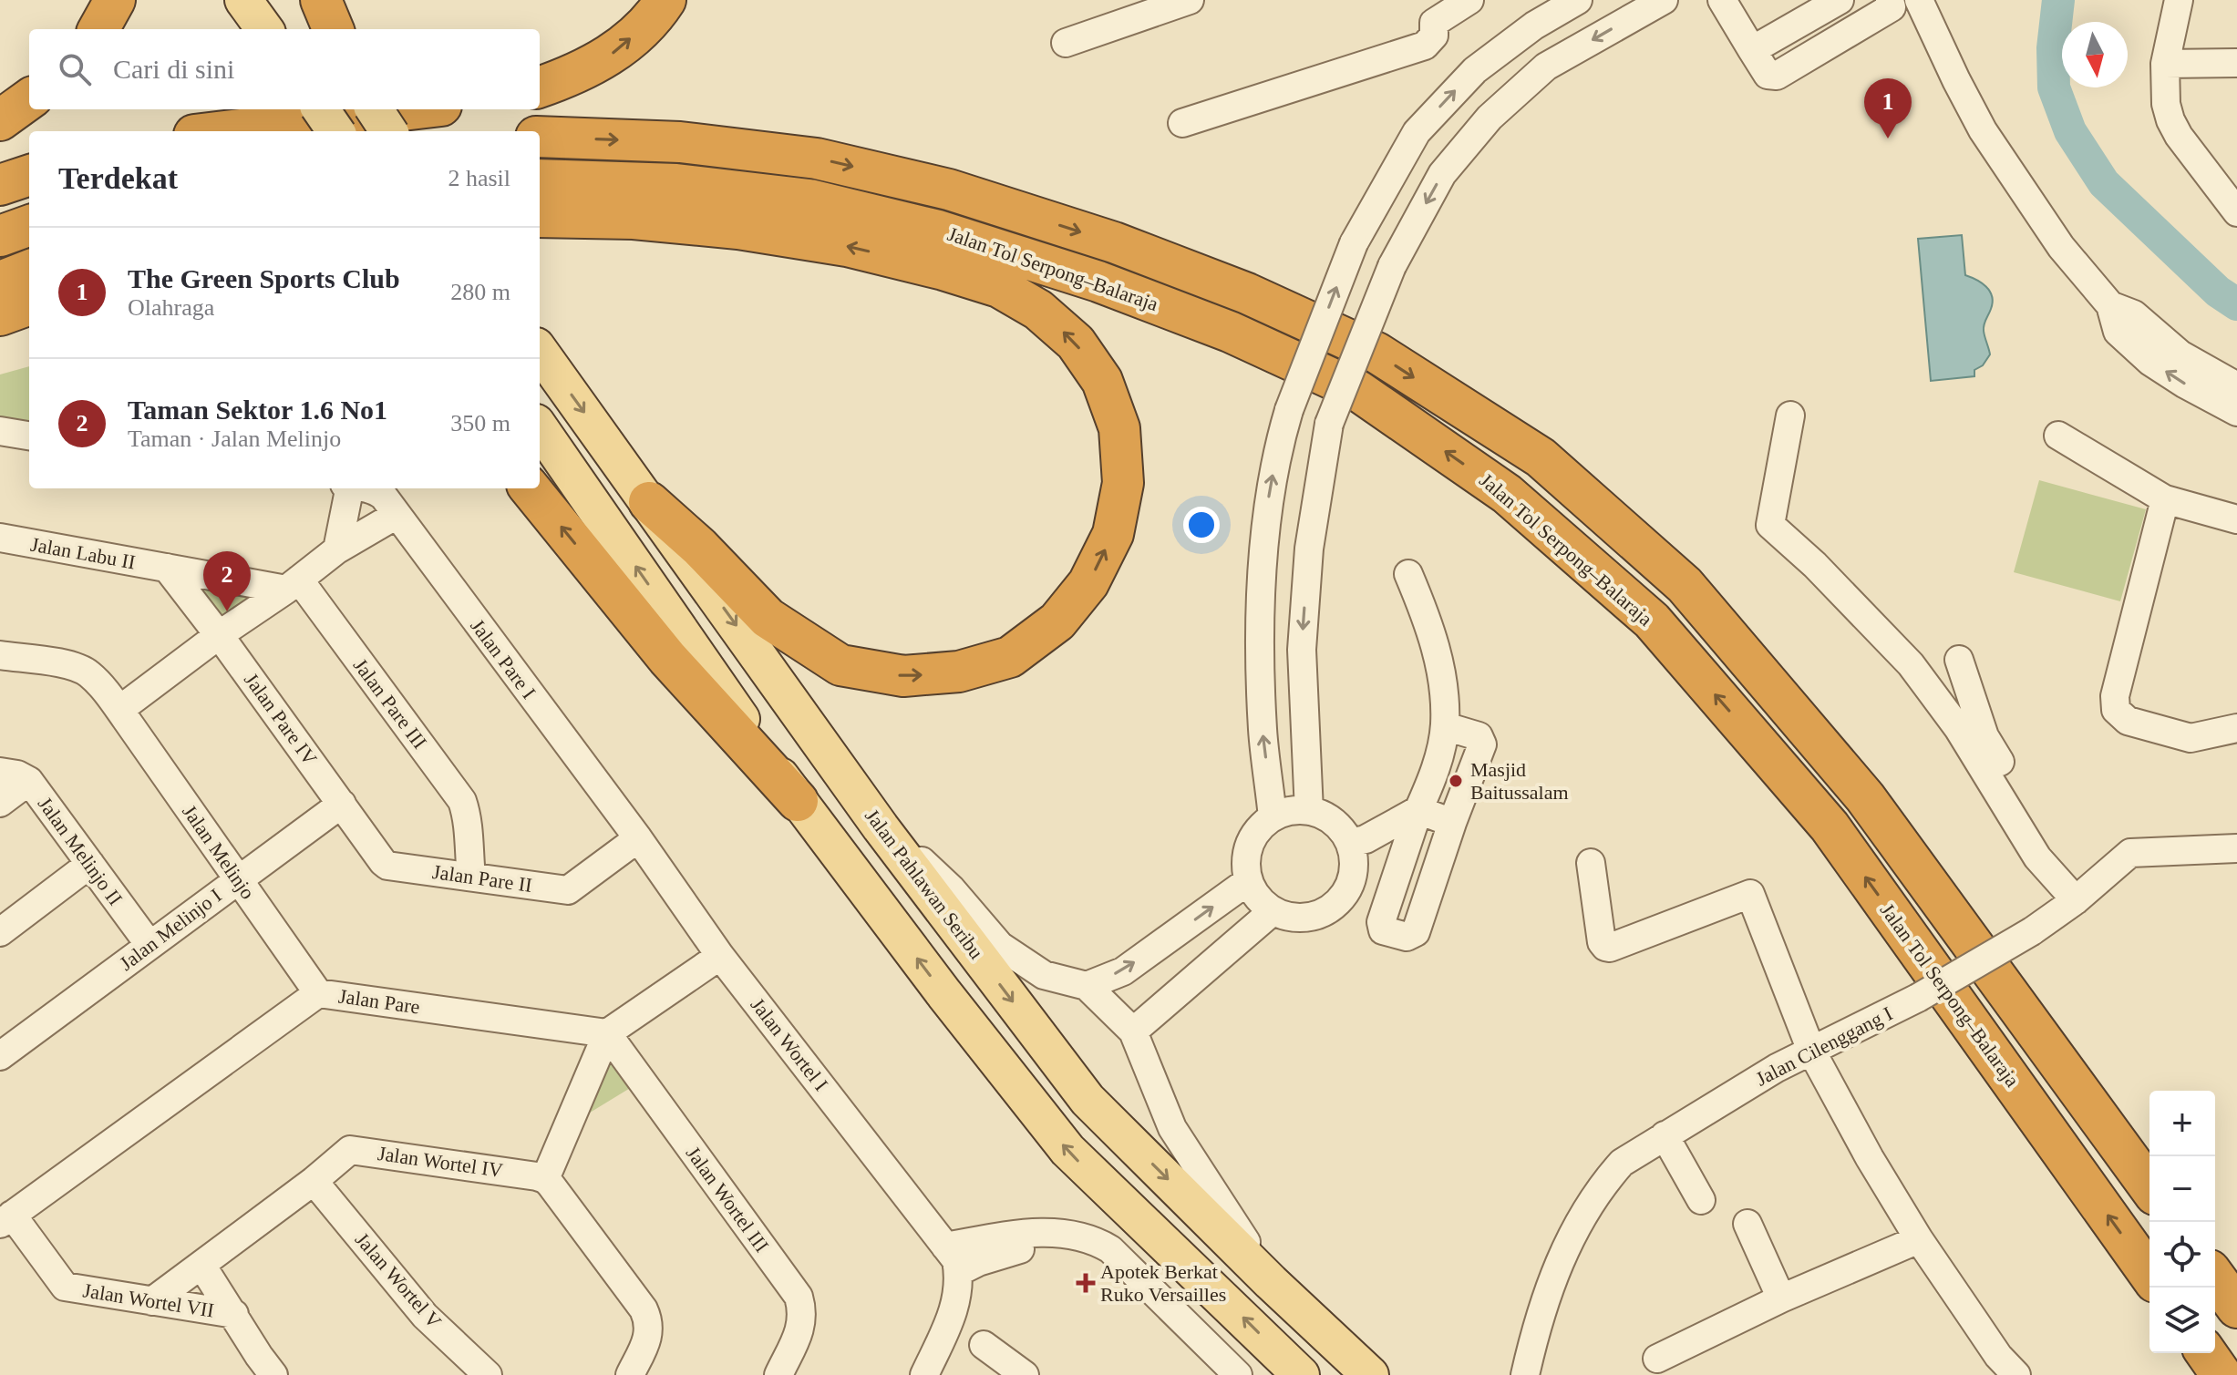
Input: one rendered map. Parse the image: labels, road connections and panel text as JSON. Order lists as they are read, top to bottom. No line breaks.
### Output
{"streets":{"highway":["Jalan Tol Serpong–Balaraja"],"main road":["Jalan Pahlawan Seribu"],"street":["Jalan Labu II","Jalan Pare I","Jalan Pare III","Jalan Pare IV","Jalan Melinjo II","Jalan Melinjo","Jalan Pare II","Jalan Melinjo I","Jalan Pare","Jalan Wortel I","Jalan Cilenggang I","Jalan Wortel IV","Jalan Wortel III","Jalan Wortel V","Jalan Wortel VII"]},"crossings":[["Jalan Labu II","Jalan Pare III"],["Jalan Pare I","Jalan Pare II"],["Jalan Pare I","Jalan Wortel I"],["Jalan Pare III","Jalan Pare II"],["Jalan Pare IV","Jalan Pare II"],["Jalan Pare IV","Jalan Melinjo I"],["Jalan Melinjo II","Jalan Melinjo I"],["Jalan Melinjo","Jalan Melinjo I"],["Jalan Melinjo","Jalan Pare"],["Jalan Pare II","Jalan Melinjo I"],["Jalan Pare II","Jalan Wortel I"],["Jalan Pare","Jalan Wortel III"],["Jalan Pare","Jalan Wortel VII"],["Jalan Wortel IV","Jalan Wortel V"],["Jalan Wortel IV","Jalan Wortel VII"]],"places":{"other":["Masjid Baitussalam"],"health":["Apotek Berkat Ruko Versailles"]},"north":"bottom","page":{"search":"Cari di sini","pins":["1","2"],"heading":["Terdekat","2 hasil"],"list":[{"mark":"1","name":"The Green Sports Club","note":"Olahraga","value":"280 m"},{"mark":"2","name":"Taman Sektor 1.6 No1","note":"Taman · Jalan Melinjo","value":"350 m"}],"map_buttons":["+","−"]}}
